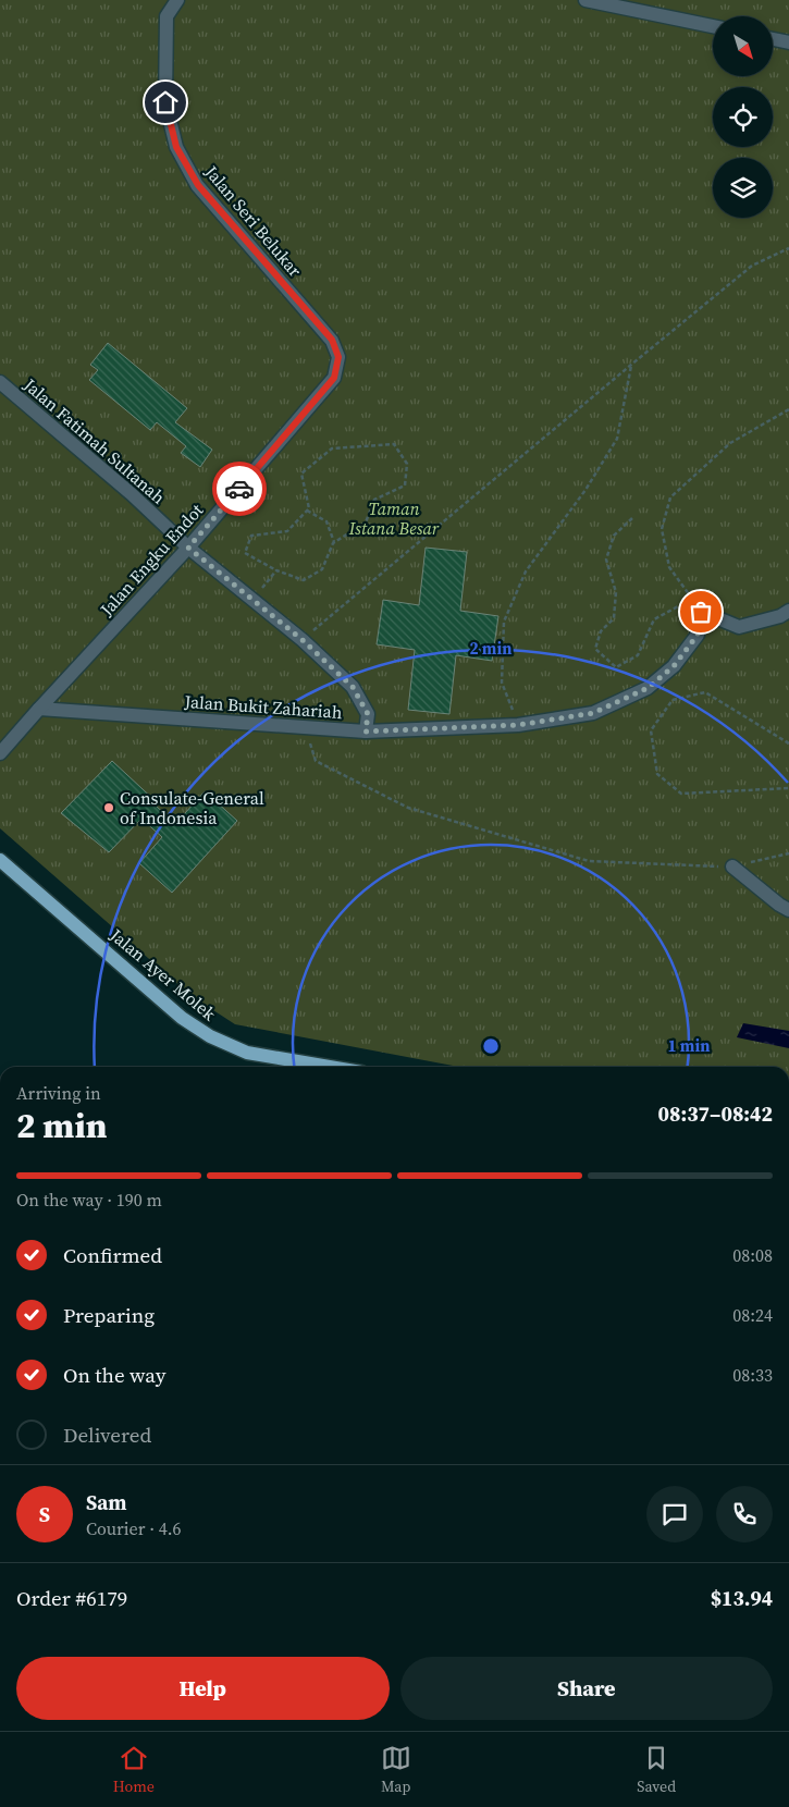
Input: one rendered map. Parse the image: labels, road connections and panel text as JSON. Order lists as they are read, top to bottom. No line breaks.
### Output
{"streets":{"main road":["Jalan Ayer Molek"],"street":["Jalan Seri Belukar","Jalan Fatimah Sultanah","Jalan Engku Endot","Jalan Bukit Zahariah"]},"crossings":[["Jalan Seri Belukar","Jalan Engku Endot"],["Jalan Fatimah Sultanah","Jalan Engku Endot"],["Jalan Fatimah Sultanah","Jalan Bukit Zahariah"],["Jalan Engku Endot","Jalan Bukit Zahariah"]],"parks":["Taman Istana Besar"],"places":["Consulate-General of Indonesia"],"north":"bottom right","page":{"heading":["2 min","Arriving in","08:37–08:42"],"panel":["Sam","Courier · 4.6","Order #6179","$13.94"],"bar":"On the way · 190 m","list":[["Confirmed","08:08"],["Preparing","08:24"],["On the way","08:33"],"Delivered"],"round":"S","buttons":["Help","Share"],"tabs":["Home","Map","Saved"]},"rings":["2 min","1 min"]}
